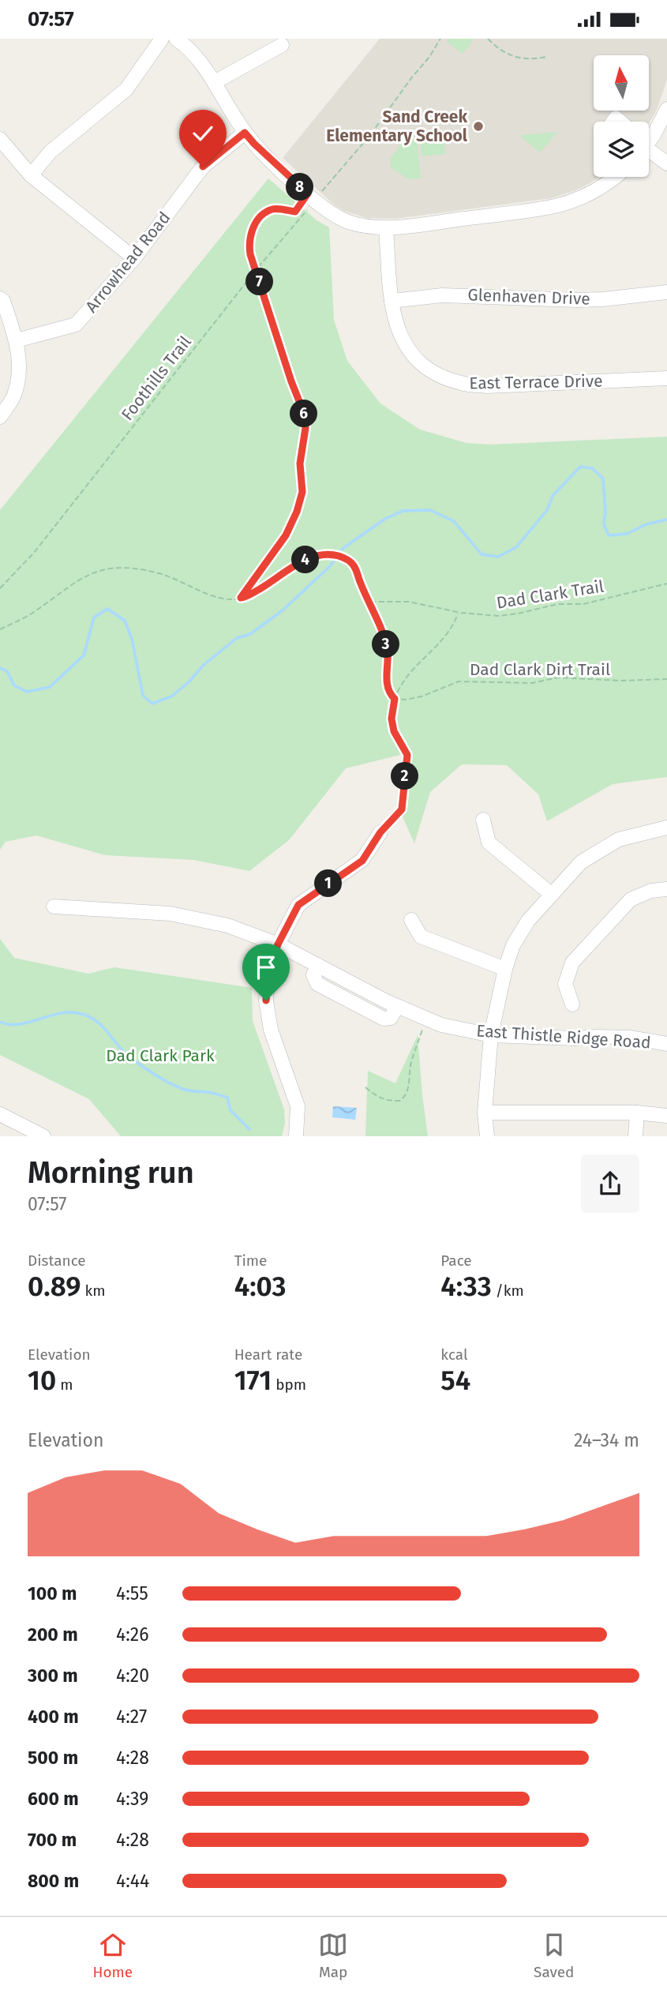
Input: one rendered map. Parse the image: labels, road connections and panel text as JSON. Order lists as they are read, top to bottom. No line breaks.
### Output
{"streets":{"street":["Arrowhead Road","Glenhaven Drive","East Terrace Drive","East Thistle Ridge Road"],"path":["Foothills Trail","Dad Clark Trail","Dad Clark Dirt Trail"]},"crossings":[["Glenhaven Drive","East Terrace Drive"]],"parks":["Dad Clark Park"],"places":["Sand Creek Elementary School"],"north":"top","page":{"status":"07:57","pins":["8","7","6","4","3","2","1"],"heading":["Morning run","07:57"],"stats":[["Distance","0.89 km"],["Time","4:03"],["Pace","4:33 /km"],["Elevation","10 m"],["Heart rate","171 bpm"],["kcal","54"]],"chart":["Elevation","24–34 m"],"list":[{"name":"100 m","note":"4:55"},{"name":"200 m","note":"4:26"},{"name":"300 m","note":"4:20"},{"name":"400 m","note":"4:27"},{"name":"500 m","note":"4:28"},{"name":"600 m","note":"4:39"},{"name":"700 m","note":"4:28"},{"name":"800 m","note":"4:44"}],"tabs":["Home","Map","Saved"]}}
